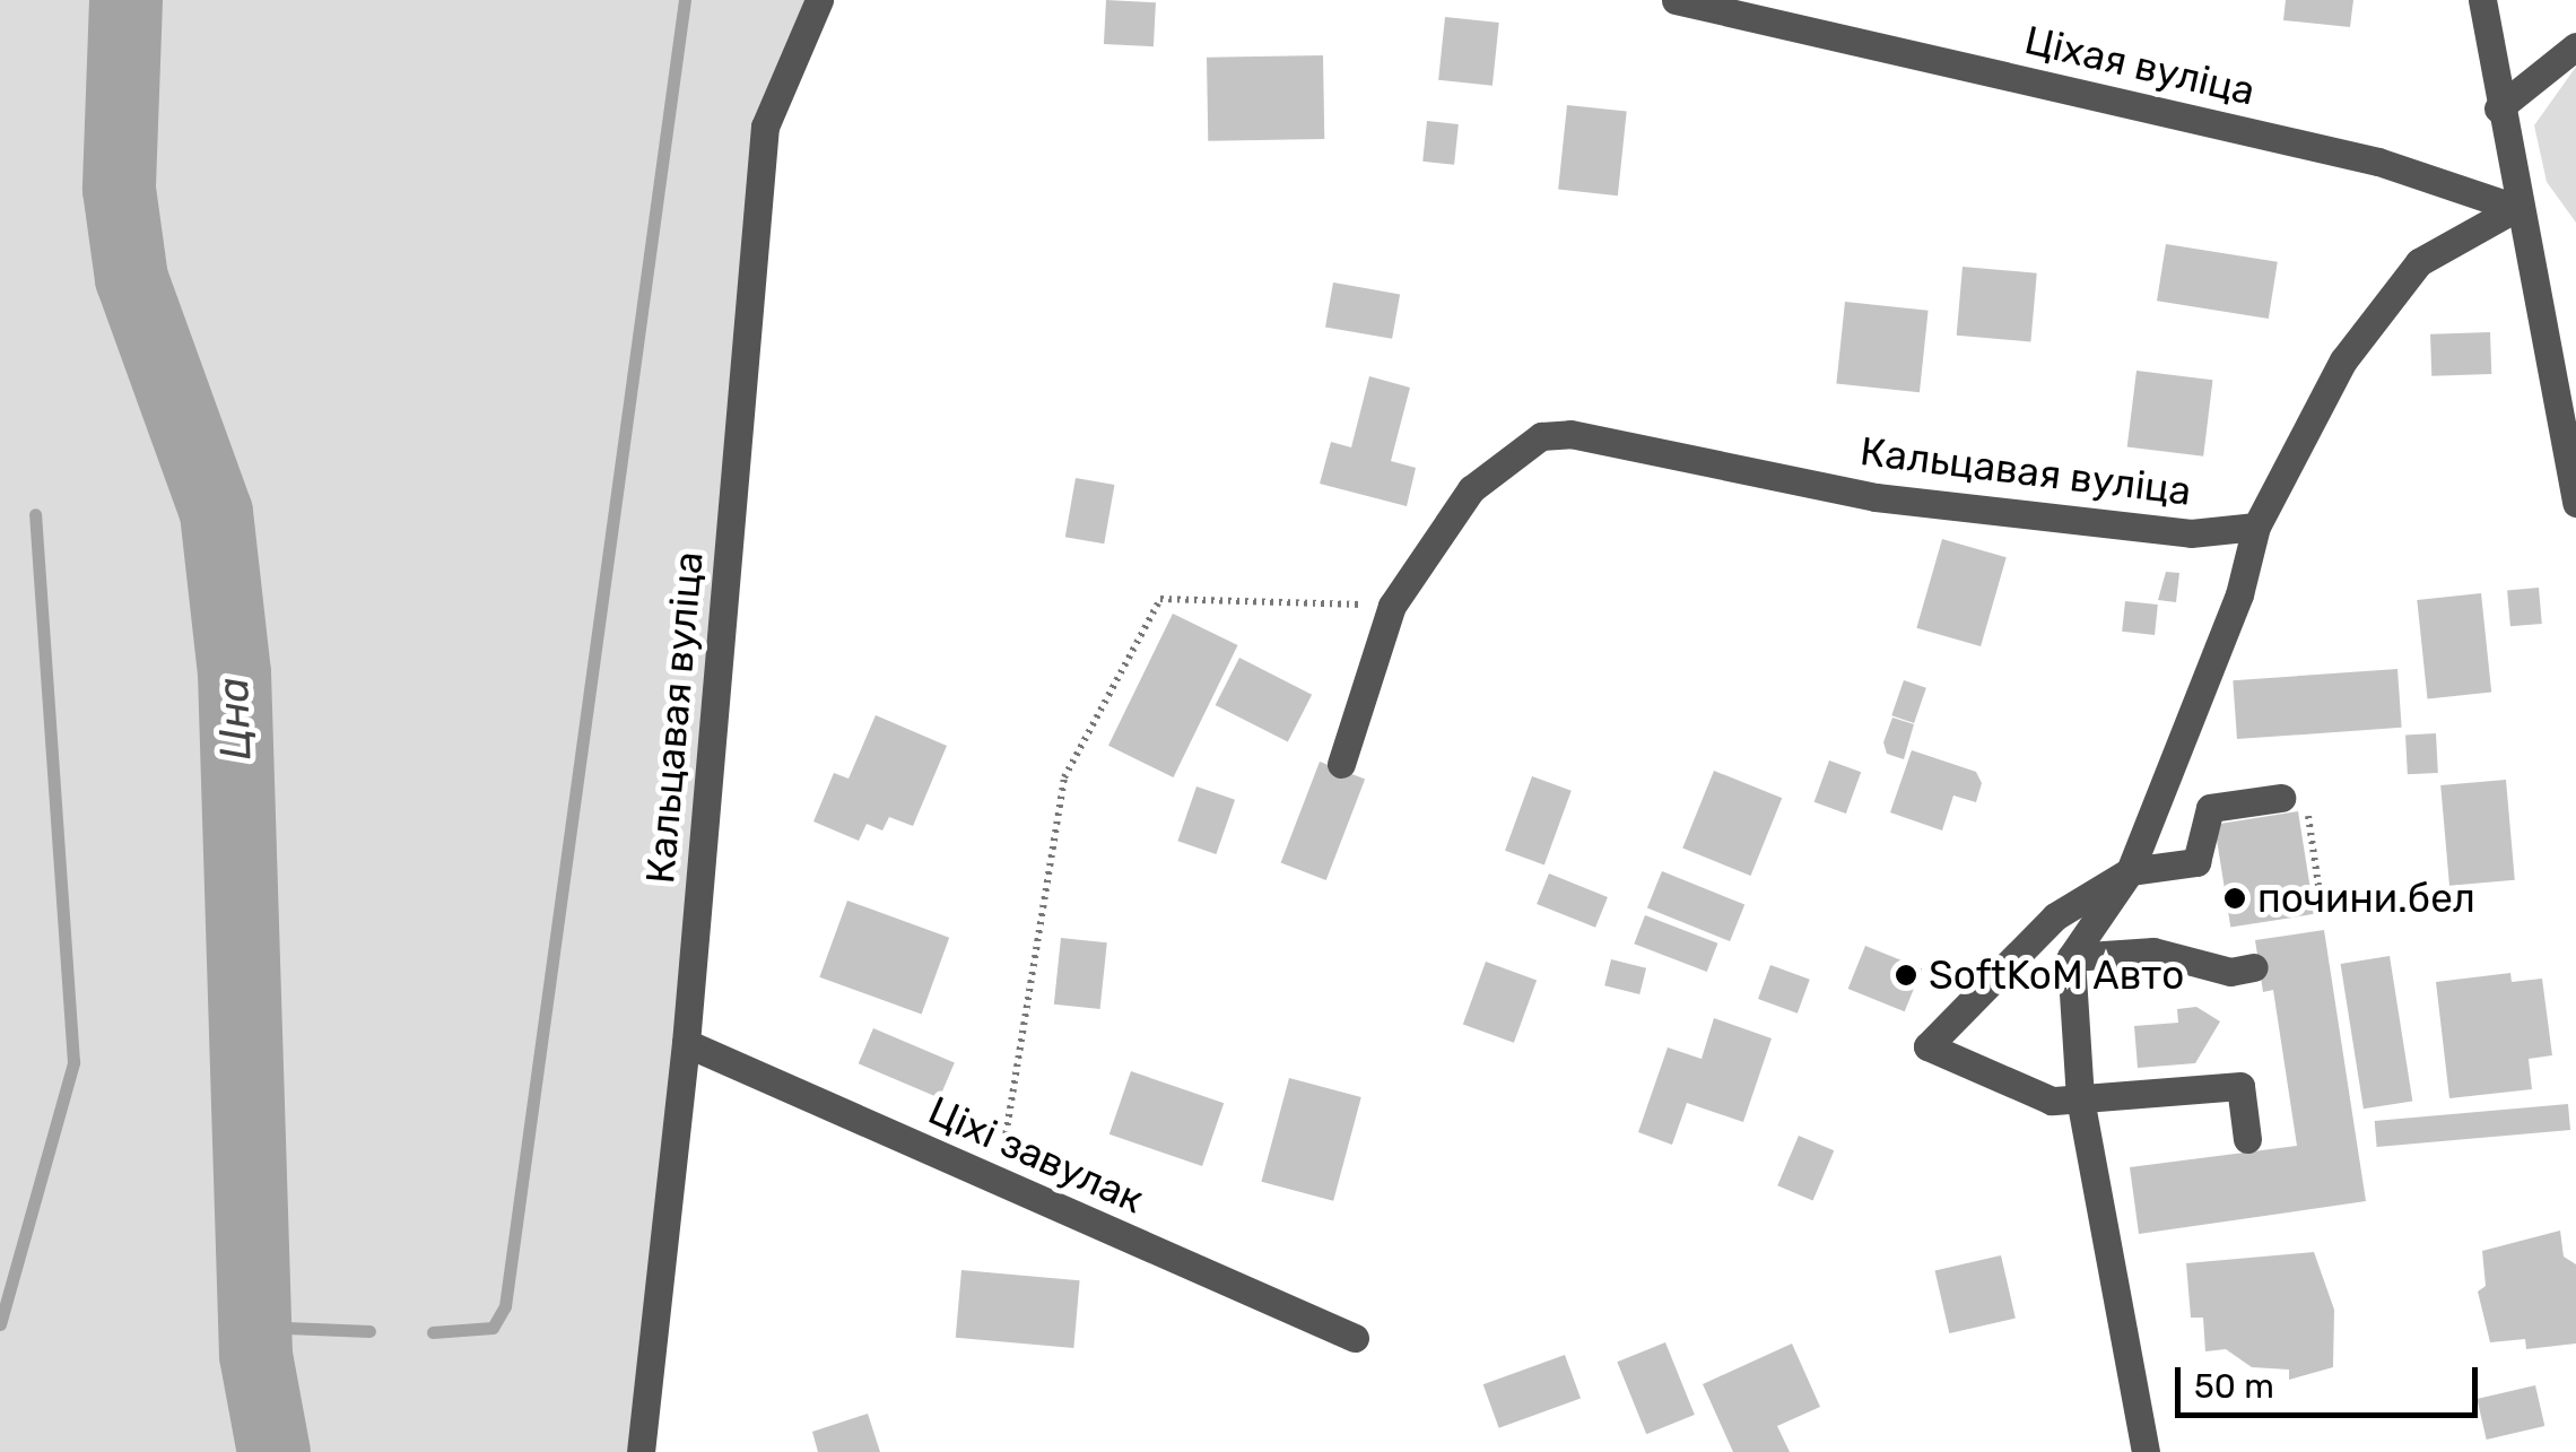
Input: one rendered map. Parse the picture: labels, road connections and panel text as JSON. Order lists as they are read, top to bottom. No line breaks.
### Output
{"streets":{"street":["Ціхая вуліца","Кальцавая вуліца","Ціхі завулак"]},"crossings":[["Кальцавая вуліца","Ціхі завулак"]],"water":["Цна"],"places":["почини.бел","SoftKoM Авто"],"scale_bar":"50 m"}
